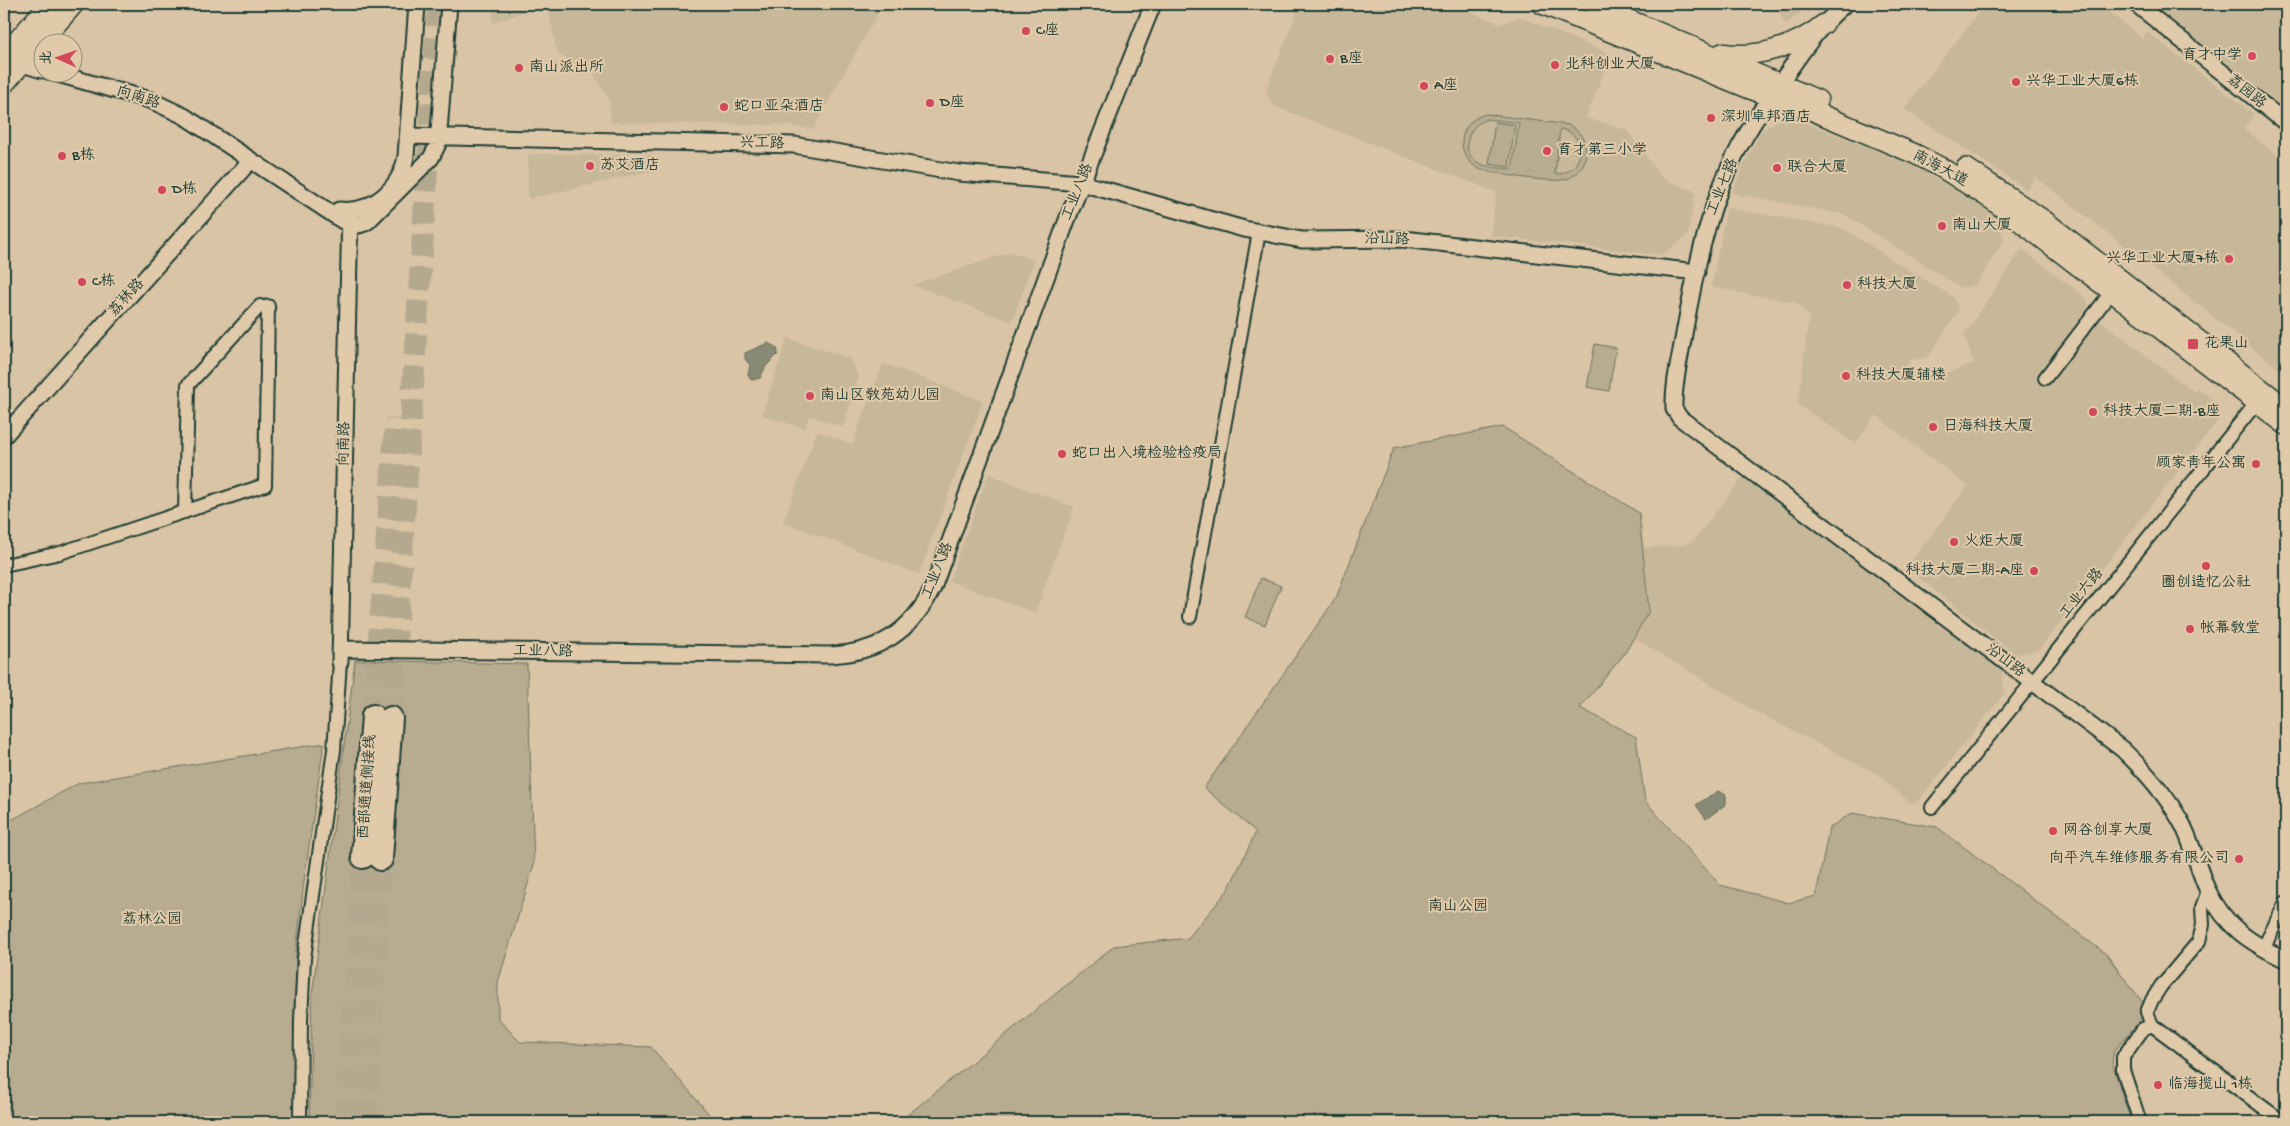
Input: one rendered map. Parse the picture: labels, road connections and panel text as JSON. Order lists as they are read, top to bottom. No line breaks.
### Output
{"streets":{"highway":["西部通道侧接线"],"main road":["南海大道"],"street":["荔园路","向南路","兴工路","工业七路","工业八路","沿山路","荔林路","工业六路"]},"crossings":[["向南路","工业八路"],["向南路","荔林路"],["兴工路","工业八路"],["兴工路","沿山路"],["南海大道","工业七路"],["南海大道","工业六路"],["工业七路","沿山路"],["工业八路","沿山路"],["沿山路","工业六路"]],"parks":["南山公园","荔林公园"],"places":{"other":["C座","育才中学","B座","北科创业大厦","南山派出所","兴华工业大厦6栋","A座","D座","蛇口亚朵酒店","深圳卓邦酒店","育才第三小学","B栋","苏艾酒店","联合大厦","D栋","南山大厦","兴华工业大厦7栋","C栋","科技大厦","科技大厦辅楼","南山区教苑幼儿园","科技大厦二期-B座","日海科技大厦","蛇口出入境检验检疫局","顾家青年公寓","火炬大厦","圈创造忆公社","科技大厦二期-A座","帐幕教堂","网谷创享大厦","向平汽车维修服务有限公司","临海揽山 1栋"],"transit":["花果山"]},"north":"left"}
